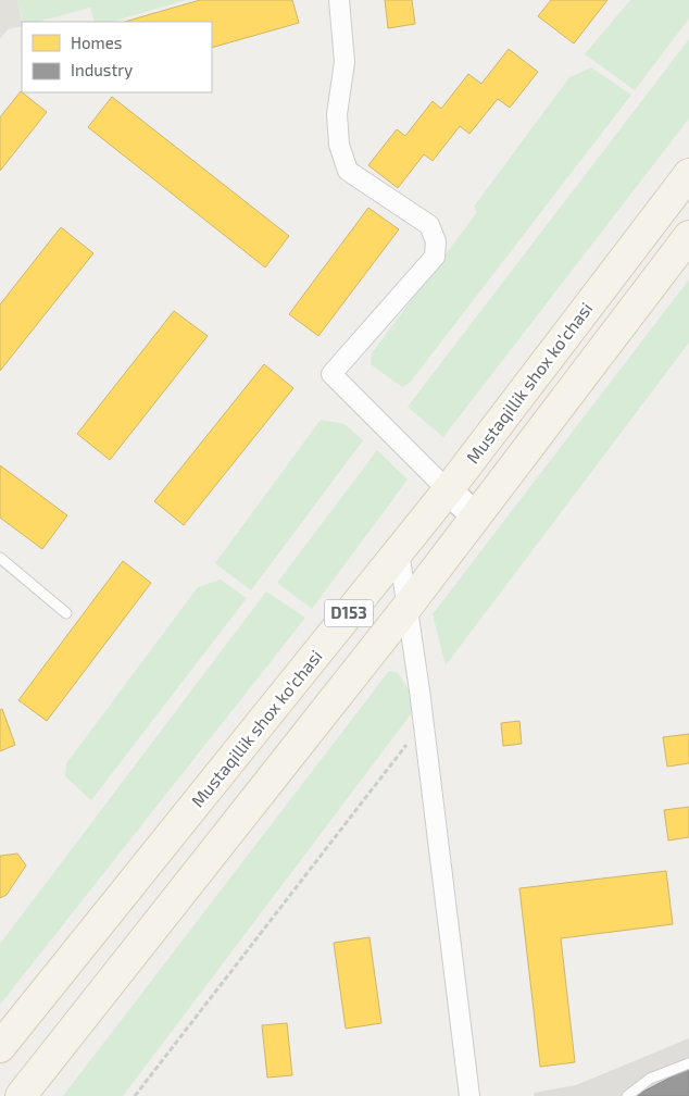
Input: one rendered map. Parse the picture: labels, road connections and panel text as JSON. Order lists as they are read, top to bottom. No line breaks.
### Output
{"streets":{"main road":["Mustaqillik shox ko'chasi","D153"]},"legend":["Homes","Industry"]}
